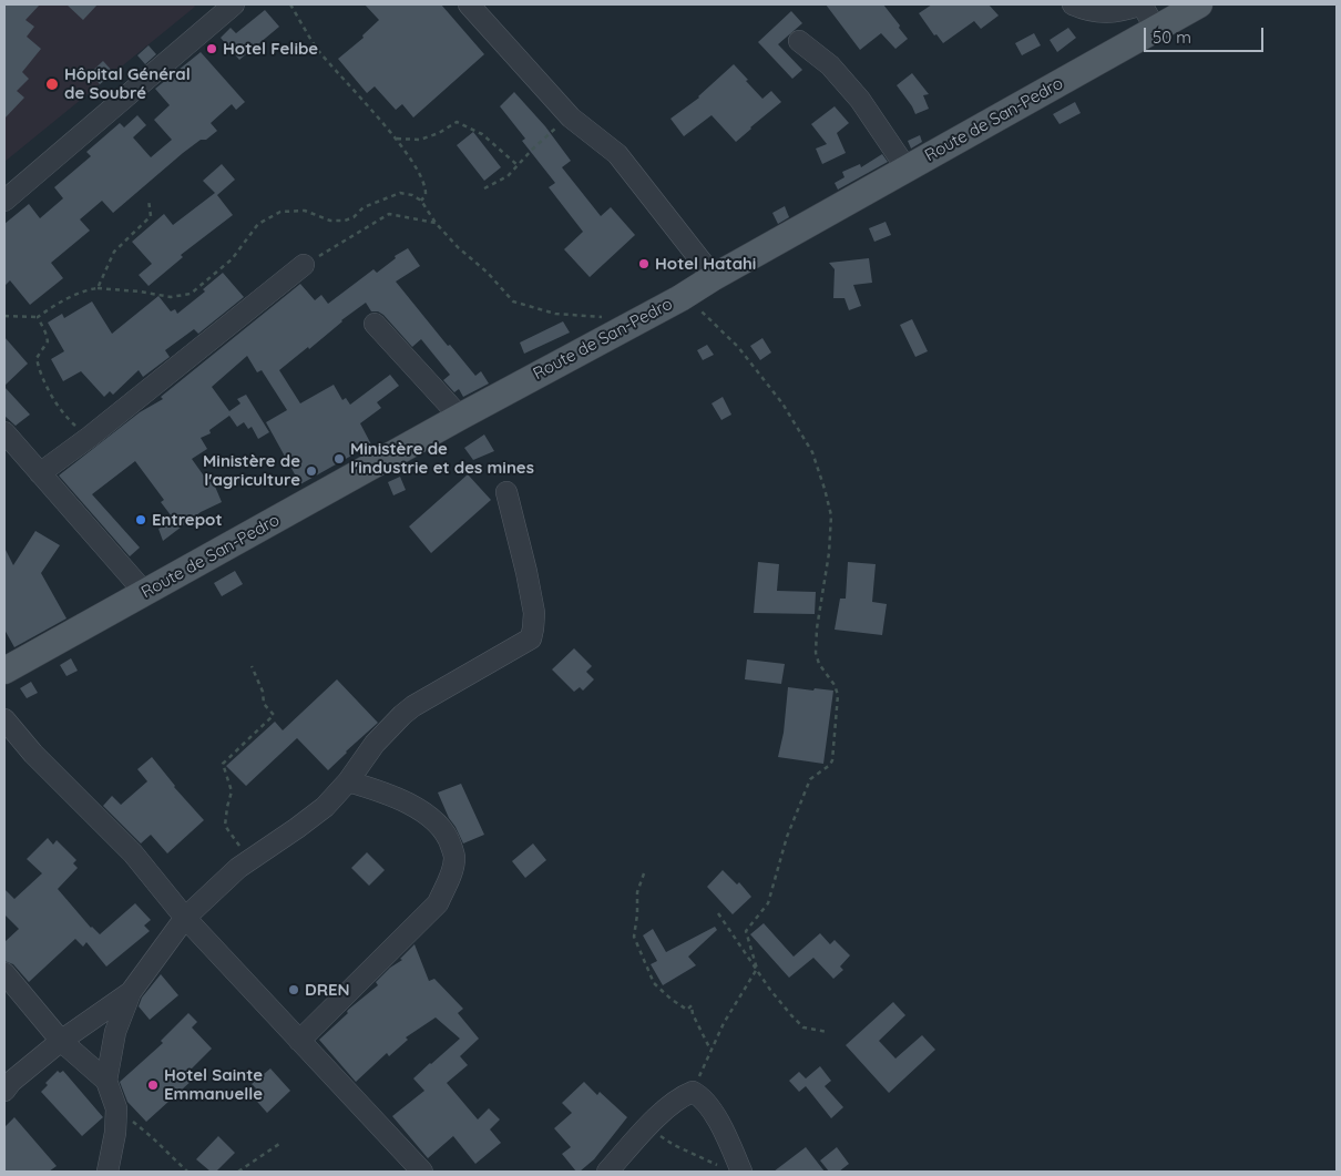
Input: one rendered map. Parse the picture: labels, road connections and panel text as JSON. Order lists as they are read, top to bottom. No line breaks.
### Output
{"streets":{"main road":["Route de San-Pedro"]},"places":["Hotel Felibe","Hôpital Général de Soubré","Hotel Hatahi","Ministère de l'industrie et des mines","Ministère de l'agriculture","Entrepot","DREN","Hotel Sainte Emmanuelle"],"scale_bar":"50 m"}
